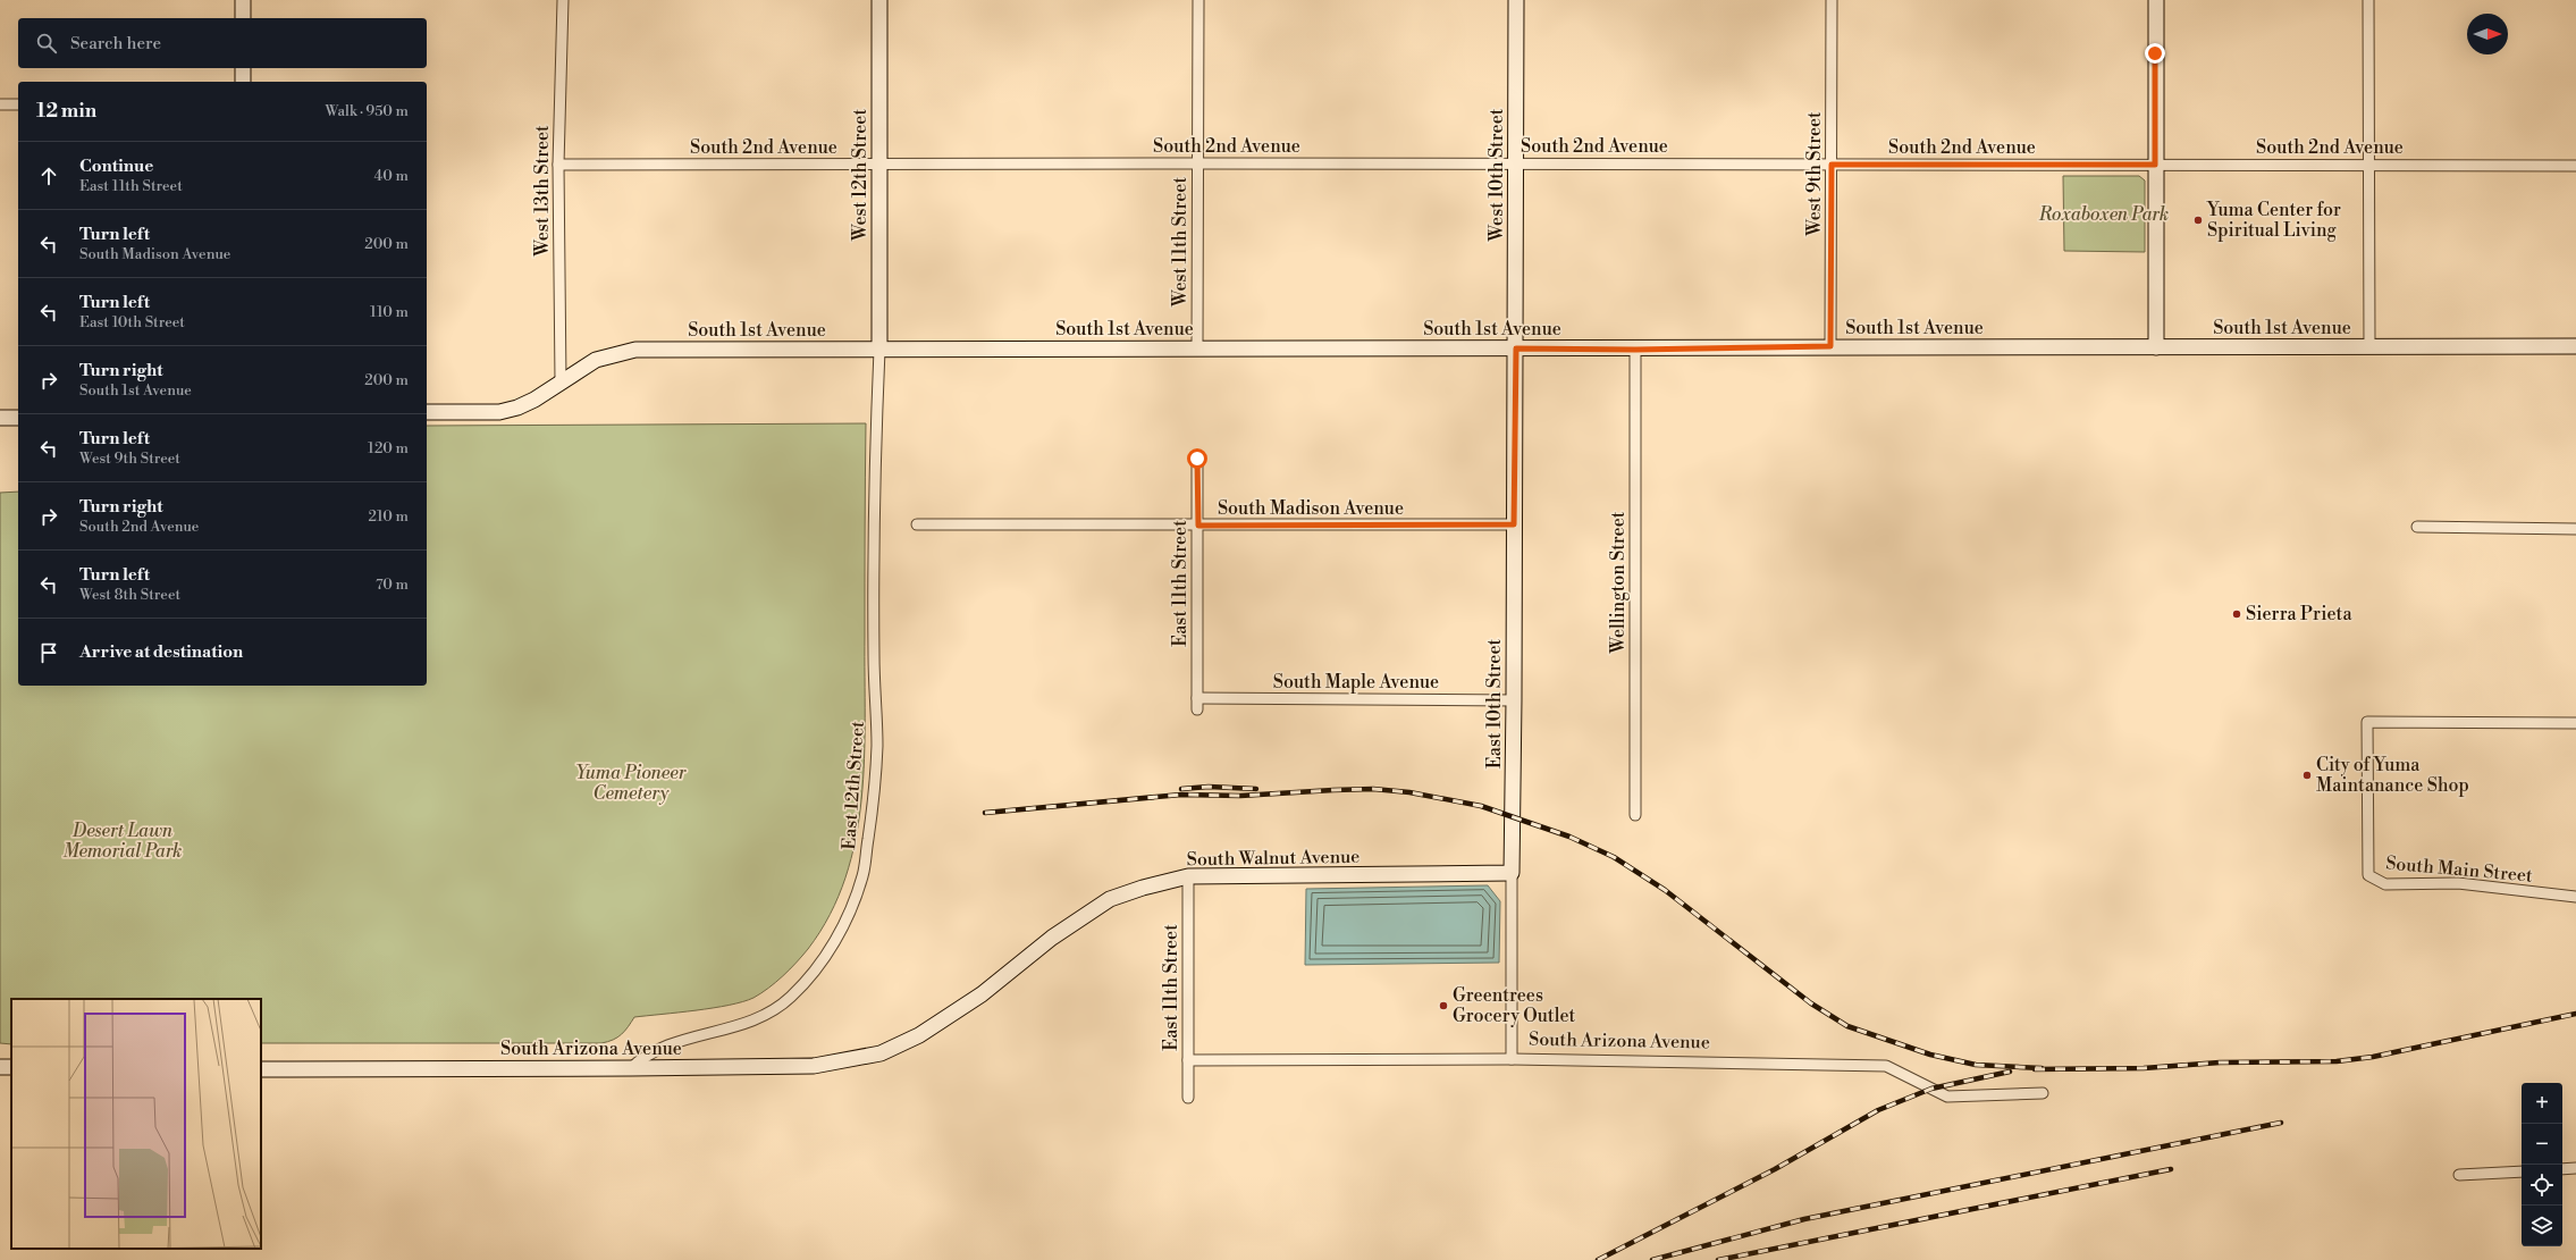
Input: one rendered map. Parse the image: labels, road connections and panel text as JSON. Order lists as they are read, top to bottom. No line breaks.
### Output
{"streets":{"street":["South 2nd Avenue","West 9th Street","West 12th Street","West 10th Street","West 13th Street","West 11th Street","South 1st Avenue","South Madison Avenue","Wellington Street","East 11th Street","South Maple Avenue","East 10th Street","East 12th Street","South Walnut Avenue","South Main Street","South Arizona Avenue"]},"crossings":[["South 2nd Avenue","West 9th Street"],["South 2nd Avenue","West 12th Street"],["South 2nd Avenue","West 10th Street"],["South 2nd Avenue","West 13th Street"],["South 2nd Avenue","West 11th Street"],["West 9th Street","South 1st Avenue"],["West 12th Street","South 1st Avenue"],["West 12th Street","East 12th Street"],["West 10th Street","South 1st Avenue"],["West 10th Street","East 10th Street"],["West 13th Street","South 1st Avenue"],["West 11th Street","South 1st Avenue"],["South 1st Avenue","Wellington Street"],["South 1st Avenue","East 10th Street"],["South 1st Avenue","East 12th Street"],["South Madison Avenue","East 11th Street"],["South Madison Avenue","East 10th Street"],["East 11th Street","South Maple Avenue"],["East 11th Street","South Walnut Avenue"],["East 11th Street","South Arizona Avenue"],["South Maple Avenue","East 10th Street"],["East 10th Street","South Walnut Avenue"],["East 10th Street","South Arizona Avenue"],["East 12th Street","South Arizona Avenue"],["South Walnut Avenue","South Arizona Avenue"]],"parks":["Roxaboxen Park","Yuma Pioneer Cemetery","Desert Lawn Memorial Park"],"places":["Yuma Center for Spiritual Living","Sierra Prieta","City of Yuma Maintanance Shop","Greentrees Grocery Outlet"],"north":"right","page":{"search":"Search here","heading":["12 min","Walk · 950 m"],"list":[["Continue","East 11th Street","40 m"],["Turn left","South Madison Avenue","200 m"],["Turn left","East 10th Street","110 m"],["Turn right","South 1st Avenue","200 m"],["Turn left","West 9th Street","120 m"],["Turn right","South 2nd Avenue","210 m"],["Turn left","West 8th Street","70 m"],"Arrive at destination"],"map_buttons":["+","−"]}}
